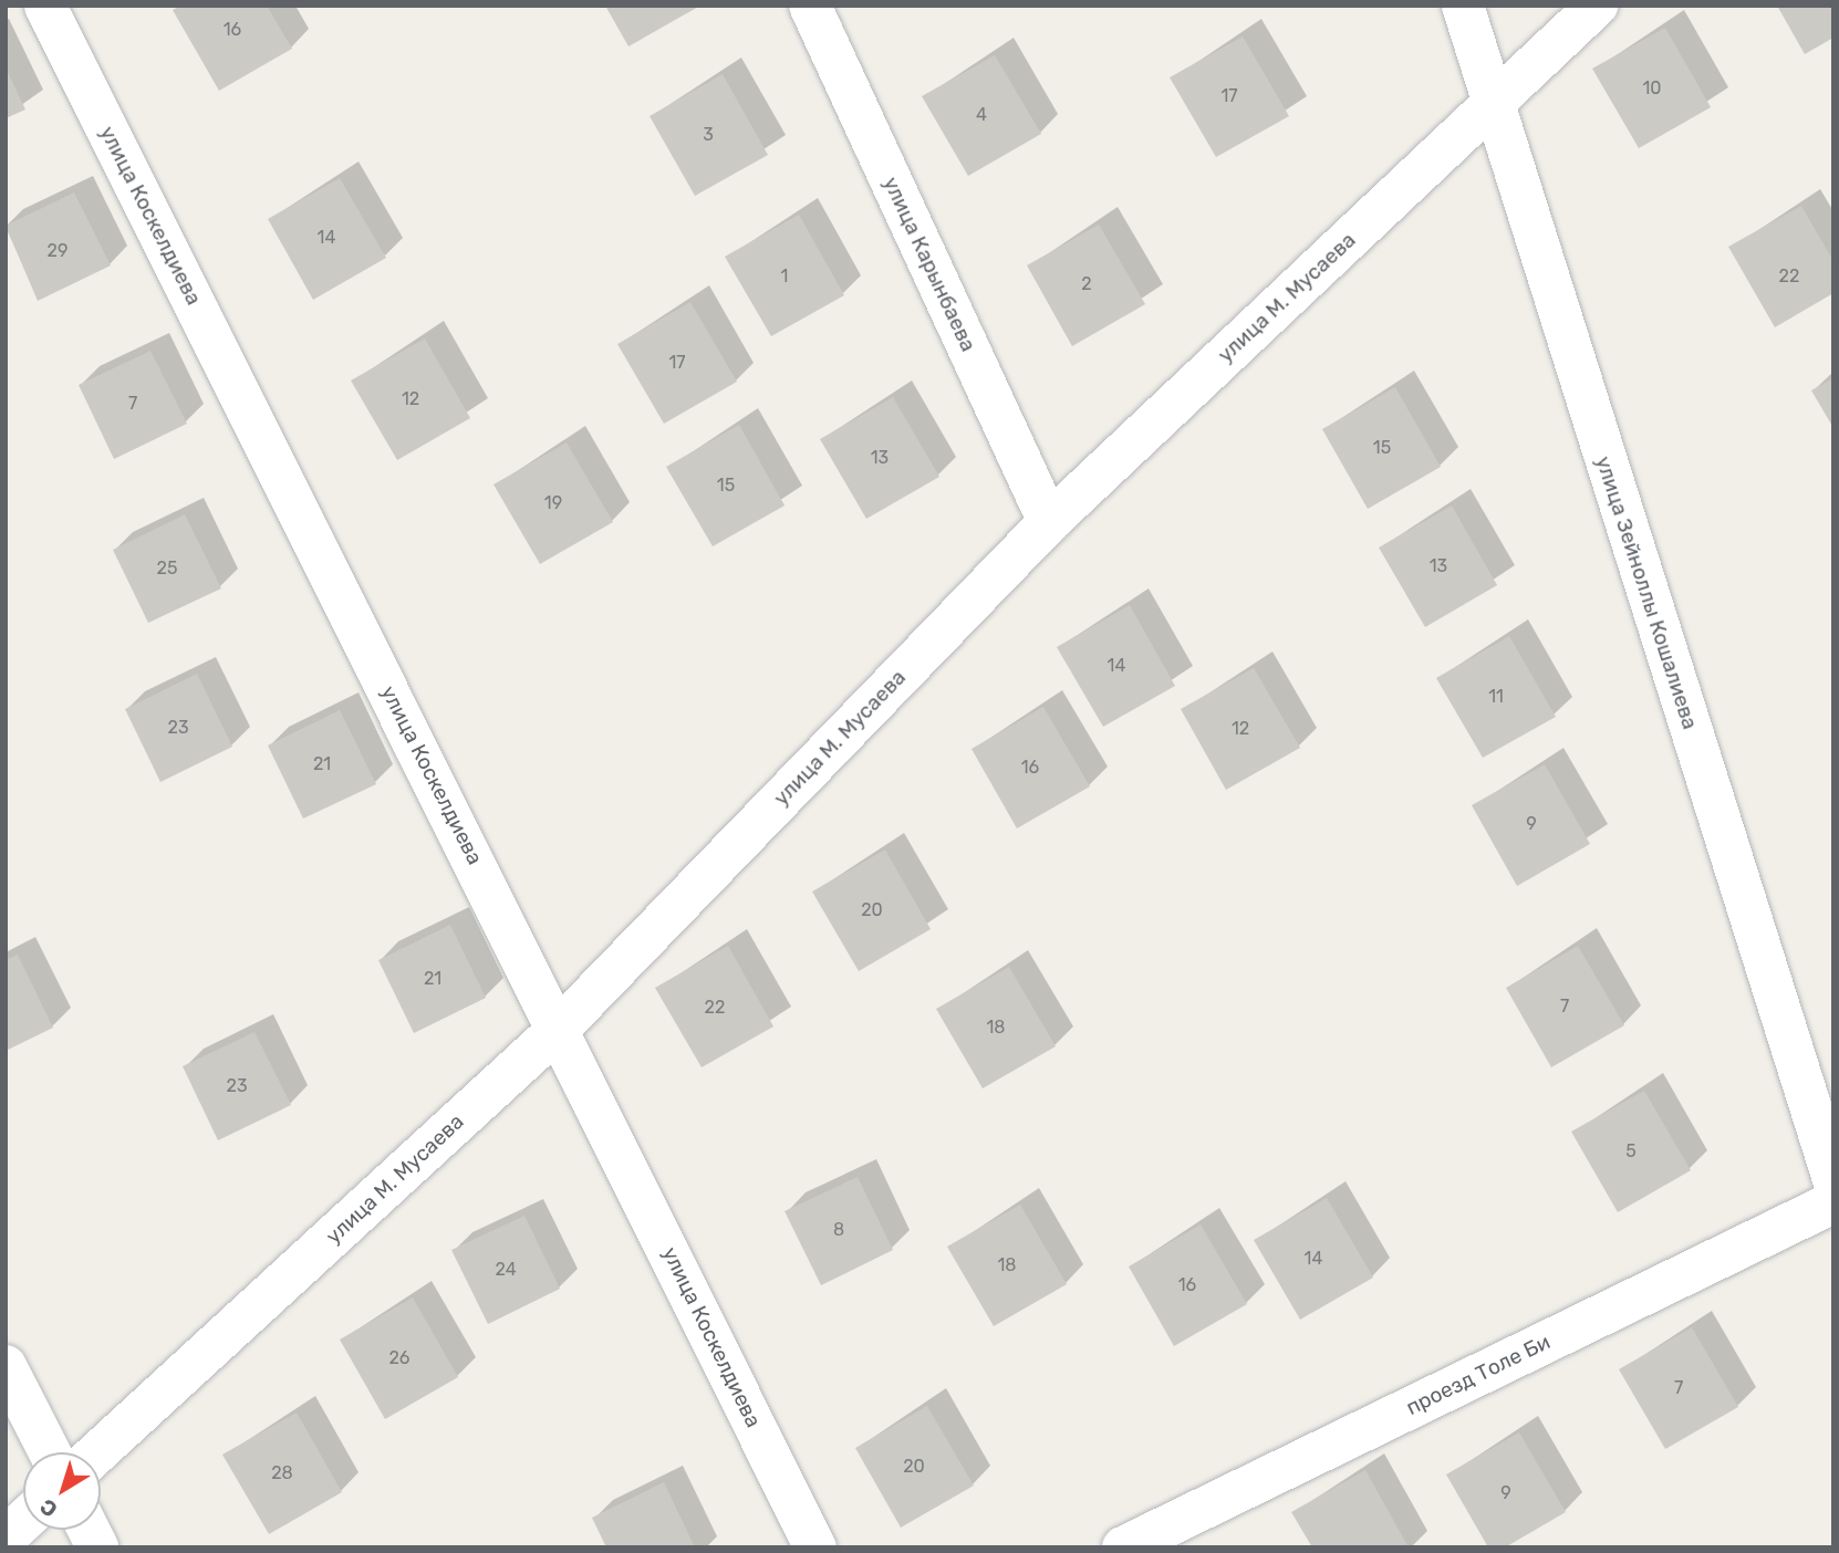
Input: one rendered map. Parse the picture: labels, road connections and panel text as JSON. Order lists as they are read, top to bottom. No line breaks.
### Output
{"streets":{"street":["улица Коскелдиева","улица Карынбаева","улица М. Мусаева","улица Зейноллы Кошалиева","проезд Толе Би"]},"crossings":[["улица Коскелдиева","улица М. Мусаева"],["улица Карынбаева","улица М. Мусаева"],["улица М. Мусаева","улица Зейноллы Кошалиева"]],"house_numbers":["16","10","17","4","3","14","29","1","22","2","17","12","7","15","13","15","19","13","25","14","11","23","12","21","16","9","20","21","7","22","18","23","5","8","14","18","24","16","26","7","20","28","9"],"north":"bottom left"}
